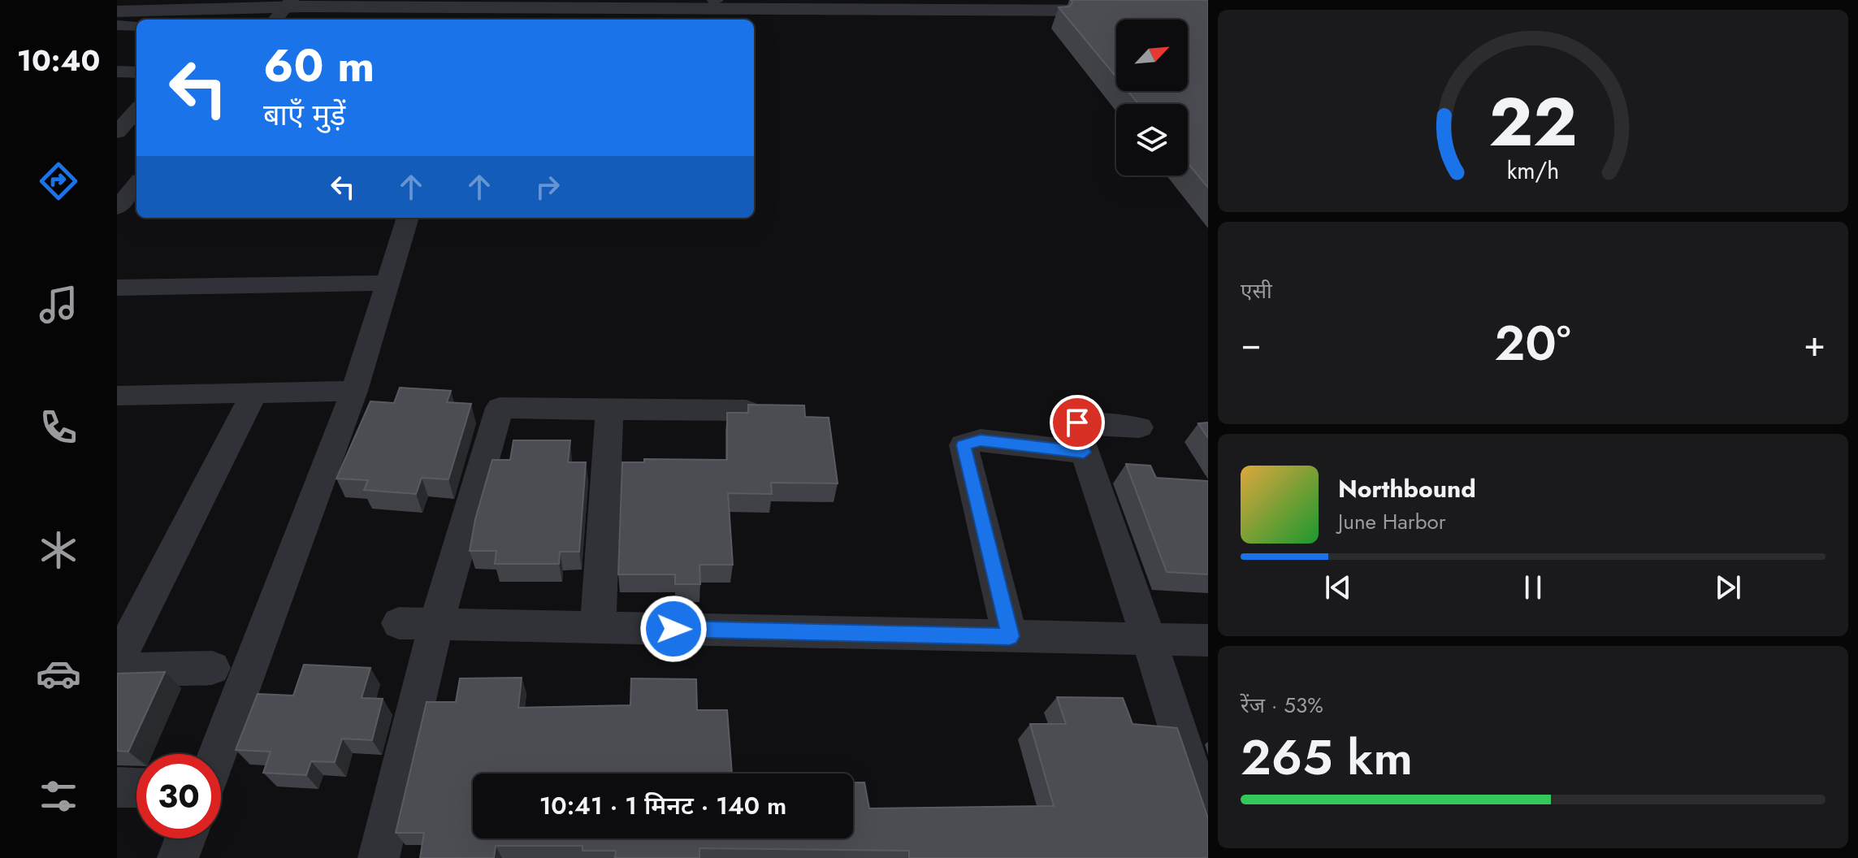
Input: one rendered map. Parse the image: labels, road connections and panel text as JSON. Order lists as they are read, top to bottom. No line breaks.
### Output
{"north":"top right","page":{"tabs":"10:40","turn":["60 m","बाएँ मुड़ें"],"tile":["एसी",["रेंज · 53%","265 km"]],"heat":["−","20°","+"],"song":["Northbound","June Harbor"],"limit":"30","trip":"10:41 · 1 मिनट · 140 m","gauge":["22","km/h"]}}
